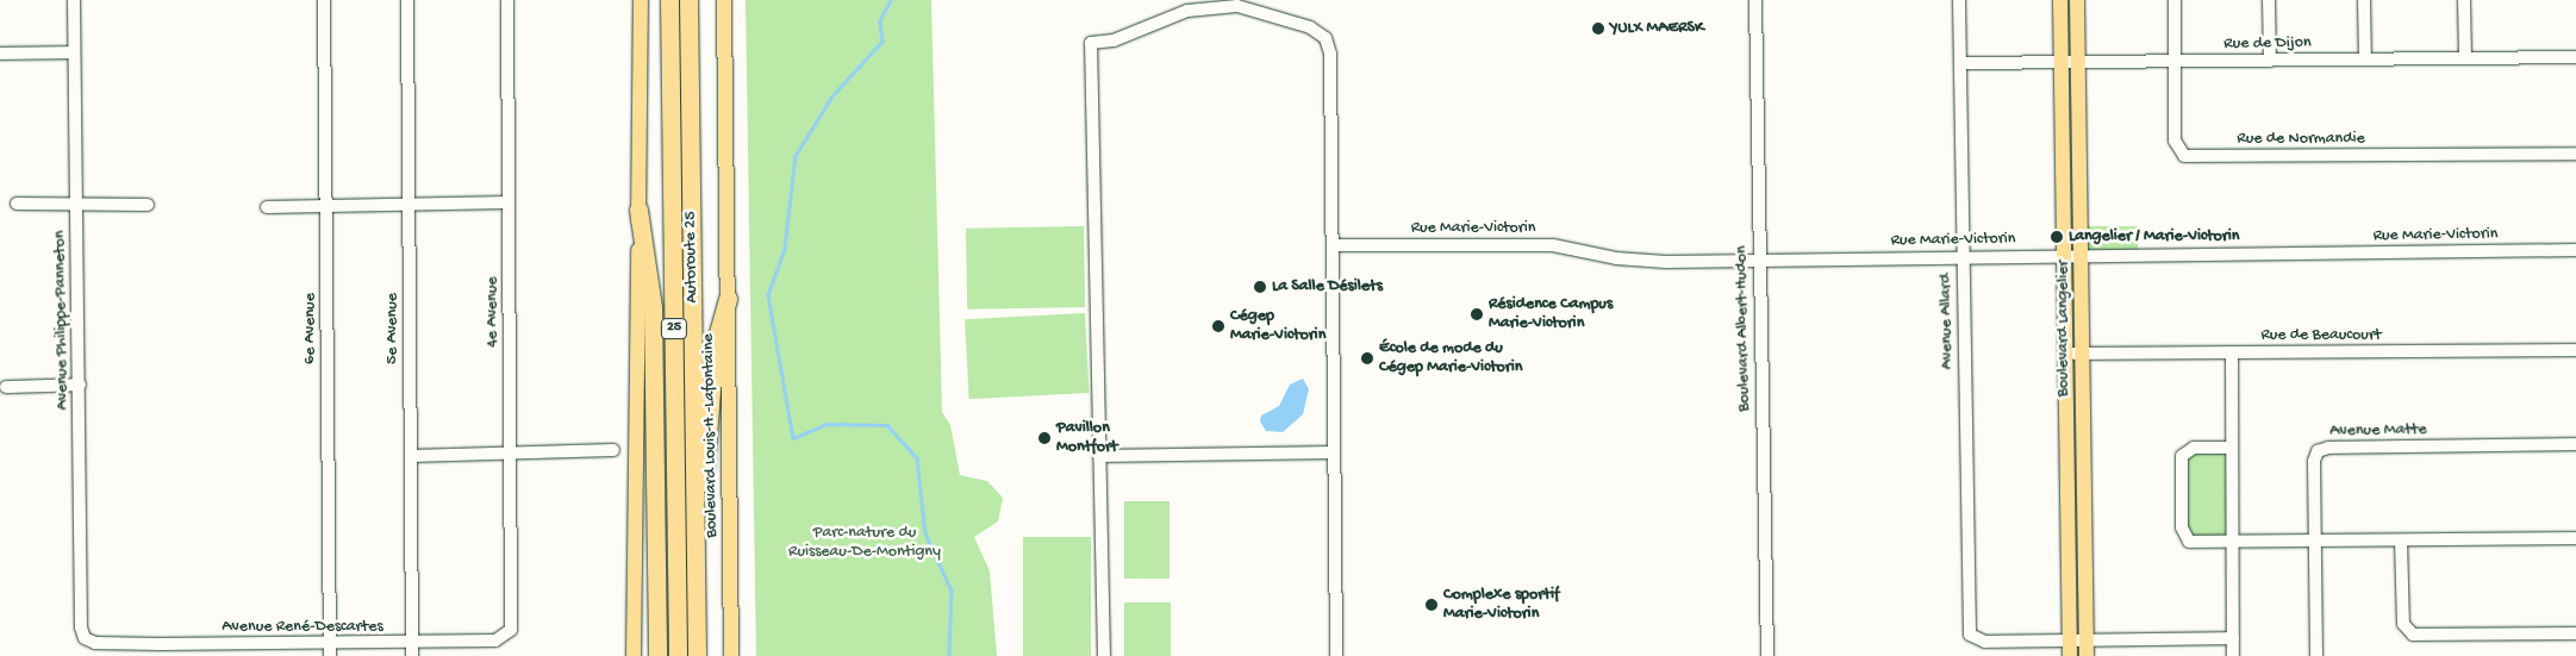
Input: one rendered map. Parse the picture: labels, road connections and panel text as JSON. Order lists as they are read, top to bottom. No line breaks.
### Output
{"streets":{"highway":["Autoroute 25","25"],"main road":["Boulevard Langelier","Boulevard Louis-H.-Lafontaine"],"street":["Rue de Dijon","Rue de Normandie","Rue Marie-Victorin","4e Avenue","Avenue Philippe-Panneton","Avenue Allard","6e Avenue","5e Avenue","Boulevard Albert-Hudon","Rue de Beaucourt","Avenue Matte","Avenue René-Descartes"]},"crossings":[["Rue de Dijon","Rue de Normandie"],["Rue de Dijon","Avenue Allard"],["Rue de Dijon","Boulevard Langelier"],["Rue Marie-Victorin","Avenue Allard"],["Rue Marie-Victorin","Boulevard Albert-Hudon"],["Rue Marie-Victorin","Boulevard Langelier"],["4e Avenue","Avenue René-Descartes"],["Avenue Philippe-Panneton","Avenue René-Descartes"],["Avenue Allard","Boulevard Langelier"],["6e Avenue","Avenue René-Descartes"],["5e Avenue","Avenue René-Descartes"],["Boulevard Langelier","Rue de Beaucourt"]],"parks":["Parc-nature du Ruisseau-De-Montigny"],"places":["YULX MAERSK","Langelier / Marie-Victorin","La Salle Désilets","Résidence Campus Marie-Victorin","Cégep Marie-Victorin","École de mode du Cégep Marie-Victorin","Pavillon Montfort","Complexe sportif Marie-Victorin"]}
